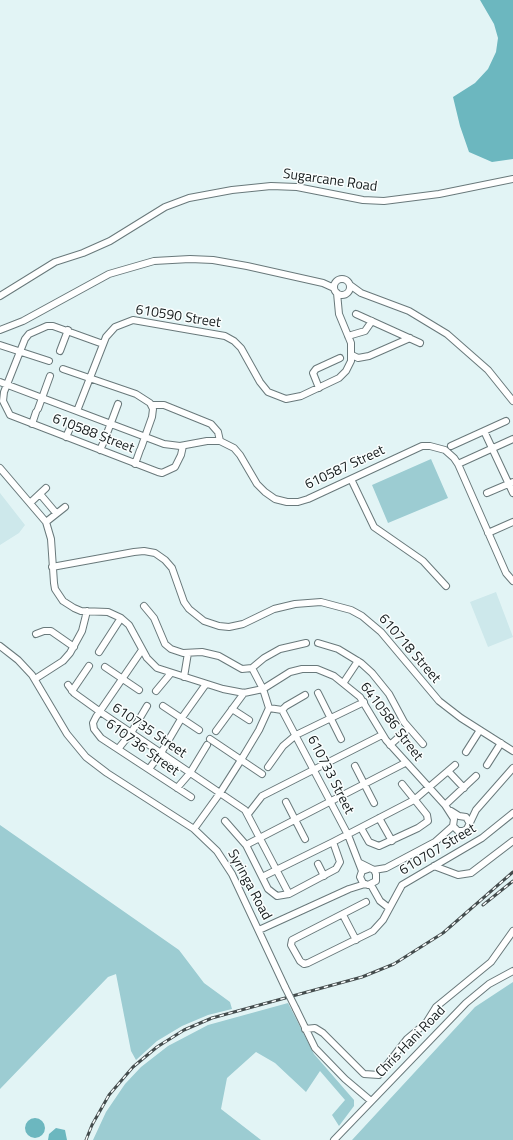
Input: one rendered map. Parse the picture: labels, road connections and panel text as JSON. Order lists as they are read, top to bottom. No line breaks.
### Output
{"streets":{"street":["Sugarcane Road","610590 Street","610588 Street","610587 Street","610718 Street","6410586 Street","610735 Street","610736 Street","610733 Street","610707 Street","Syringa Road","Chris Hani Road"]},"crossings":[["610590 Street","610588 Street"],["610735 Street","610736 Street"],["Syringa Road","Chris Hani Road"]]}
